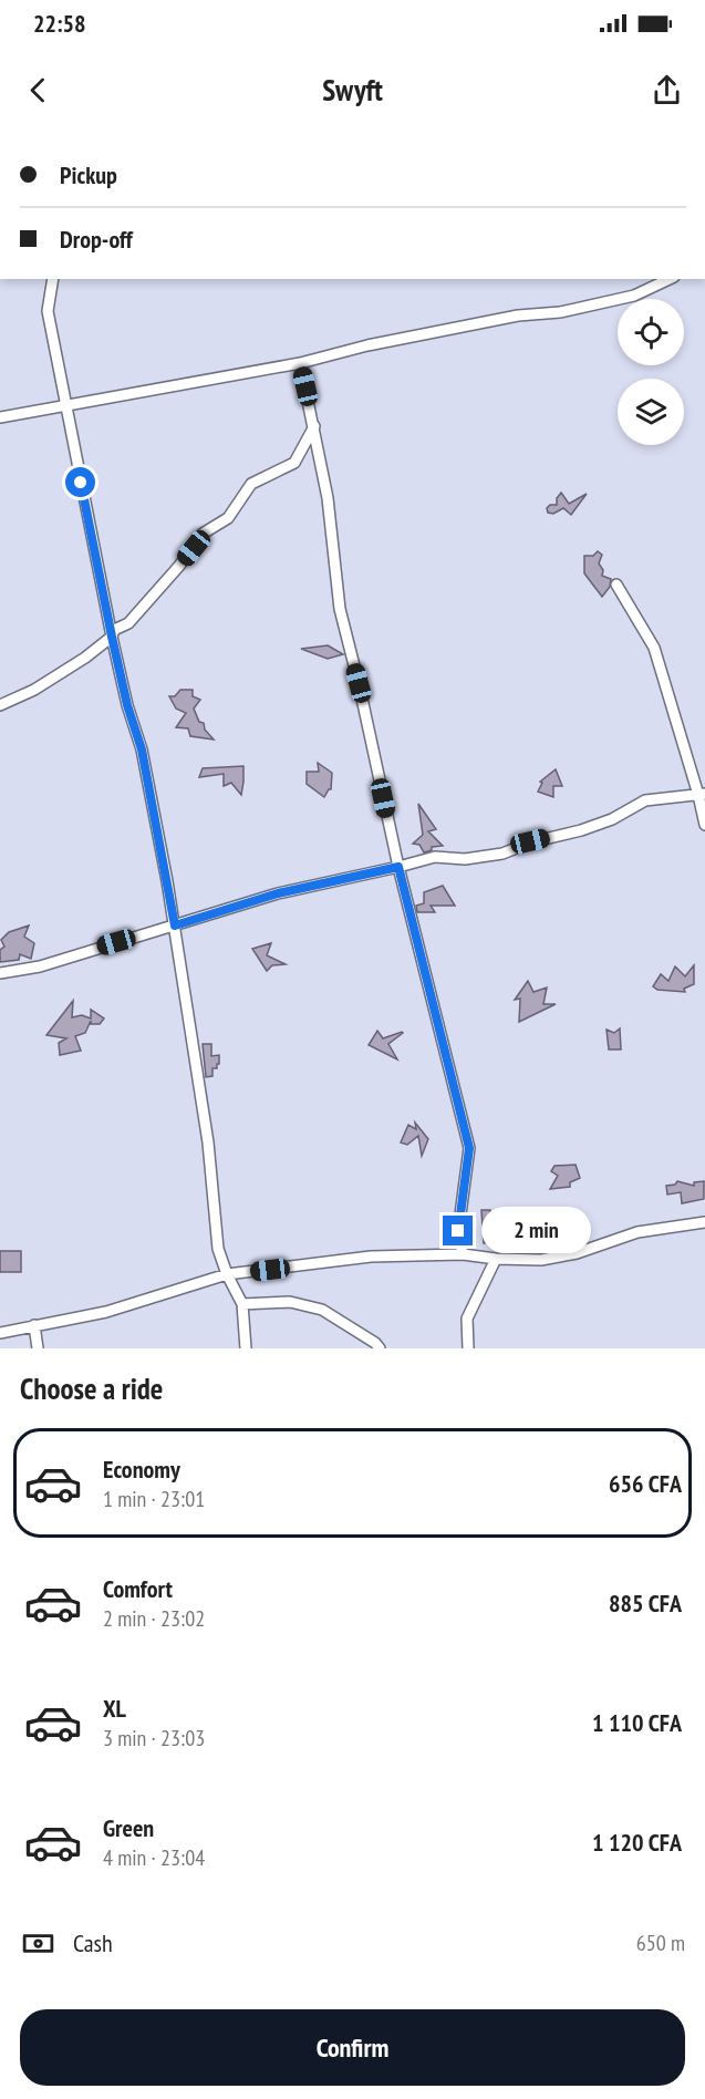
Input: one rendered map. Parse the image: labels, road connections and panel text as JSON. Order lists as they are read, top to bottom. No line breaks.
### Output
{"page":{"status":"22:58","header":"Swyft","banner":["Pickup","Drop-off"],"bubble":"2 min","heading":"Choose a ride","list":[{"name":"Economy","note":"1 min · 23:01","value":"656 CFA"},{"name":"Comfort","note":"2 min · 23:02","value":"885 CFA"},{"name":"XL","note":"3 min · 23:03","value":"1 110 CFA"},{"name":"Green","note":"4 min · 23:04","value":"1 120 CFA"}],"pay":["Cash","650 m"],"buttons":"Confirm"}}
